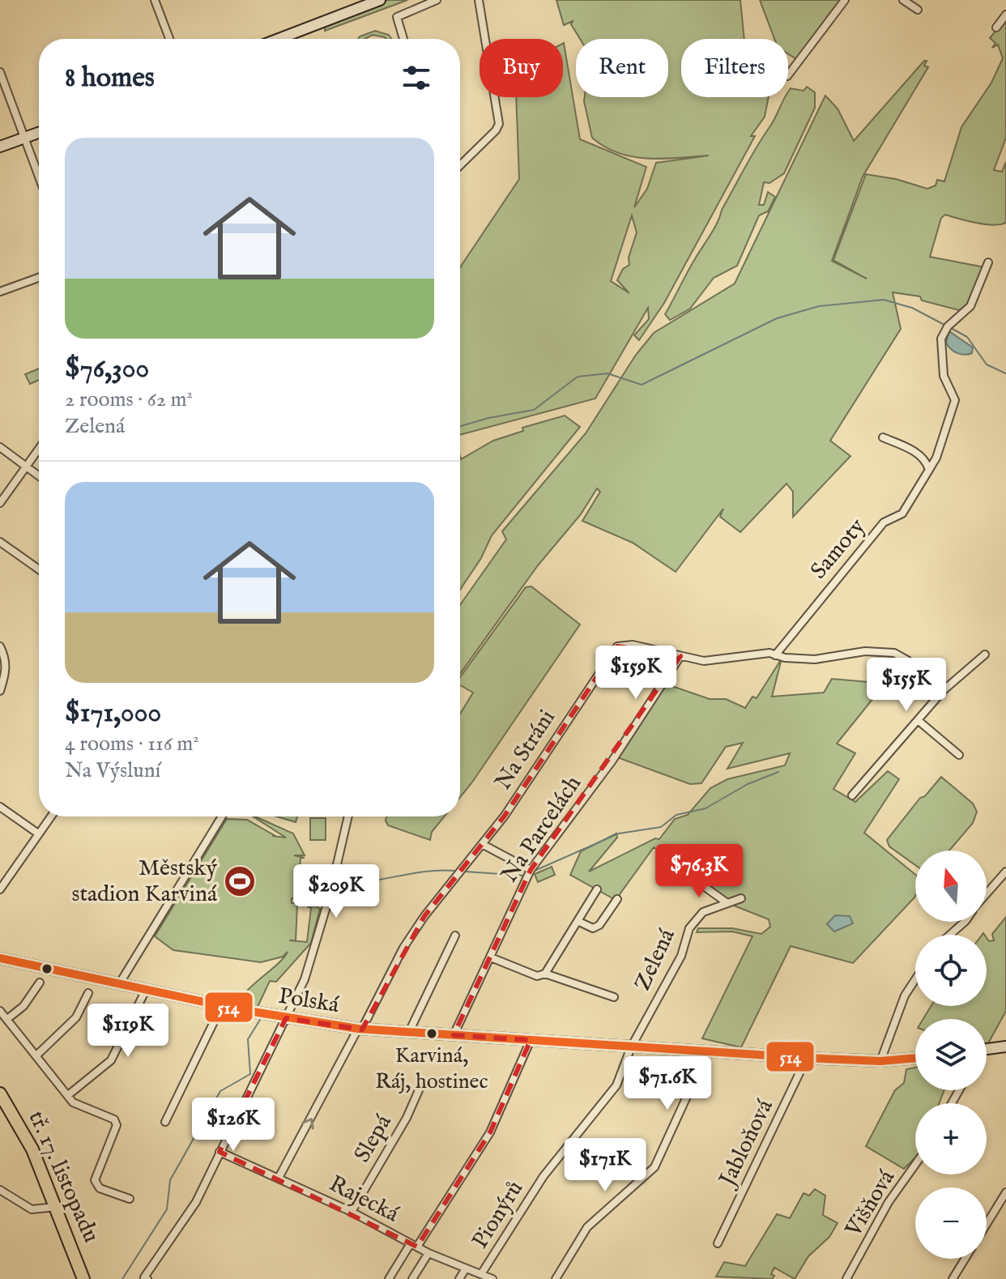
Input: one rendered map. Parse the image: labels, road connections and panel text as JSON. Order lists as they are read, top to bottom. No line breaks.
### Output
{"streets":{"main road":["tř. 17. listopadu"],"street":["Samoty","Na Stráni","Na Parcelách","Zelená","Polská","Slepá","Jabloňová","Rajecká","Višňová","Pionýrů"]},"crossings":[["Samoty","Na Stráni"],["Na Stráni","Na Parcelách"],["Na Stráni","Polská"],["Na Stráni","Rajecká"],["Na Parcelách","Polská"],["Zelená","Polská"],["Zelená","Pionýrů"],["Polská","Jabloňová"],["Polská","Pionýrů"],["Slepá","Rajecká"],["Rajecká","Pionýrů"]],"places":{"sports":["Městský stadion Karviná"],"other":["Karviná, Ráj, hostinec"]},"lines":["transit line 514"],"north":"top","page":{"chip":["Buy","Rent","Filters"],"heading":"8 homes","list":[{"name":"$76,300","note":"2 rooms · 62 m² · Zelená"},{"name":"$171,000","note":"4 rooms · 116 m² · Na Výsluní"}],"price":["$159K","$155K","$76.3K","$209K","$119K","$71.6K","$126K","$171K"],"map_buttons":["+","−"]}}
